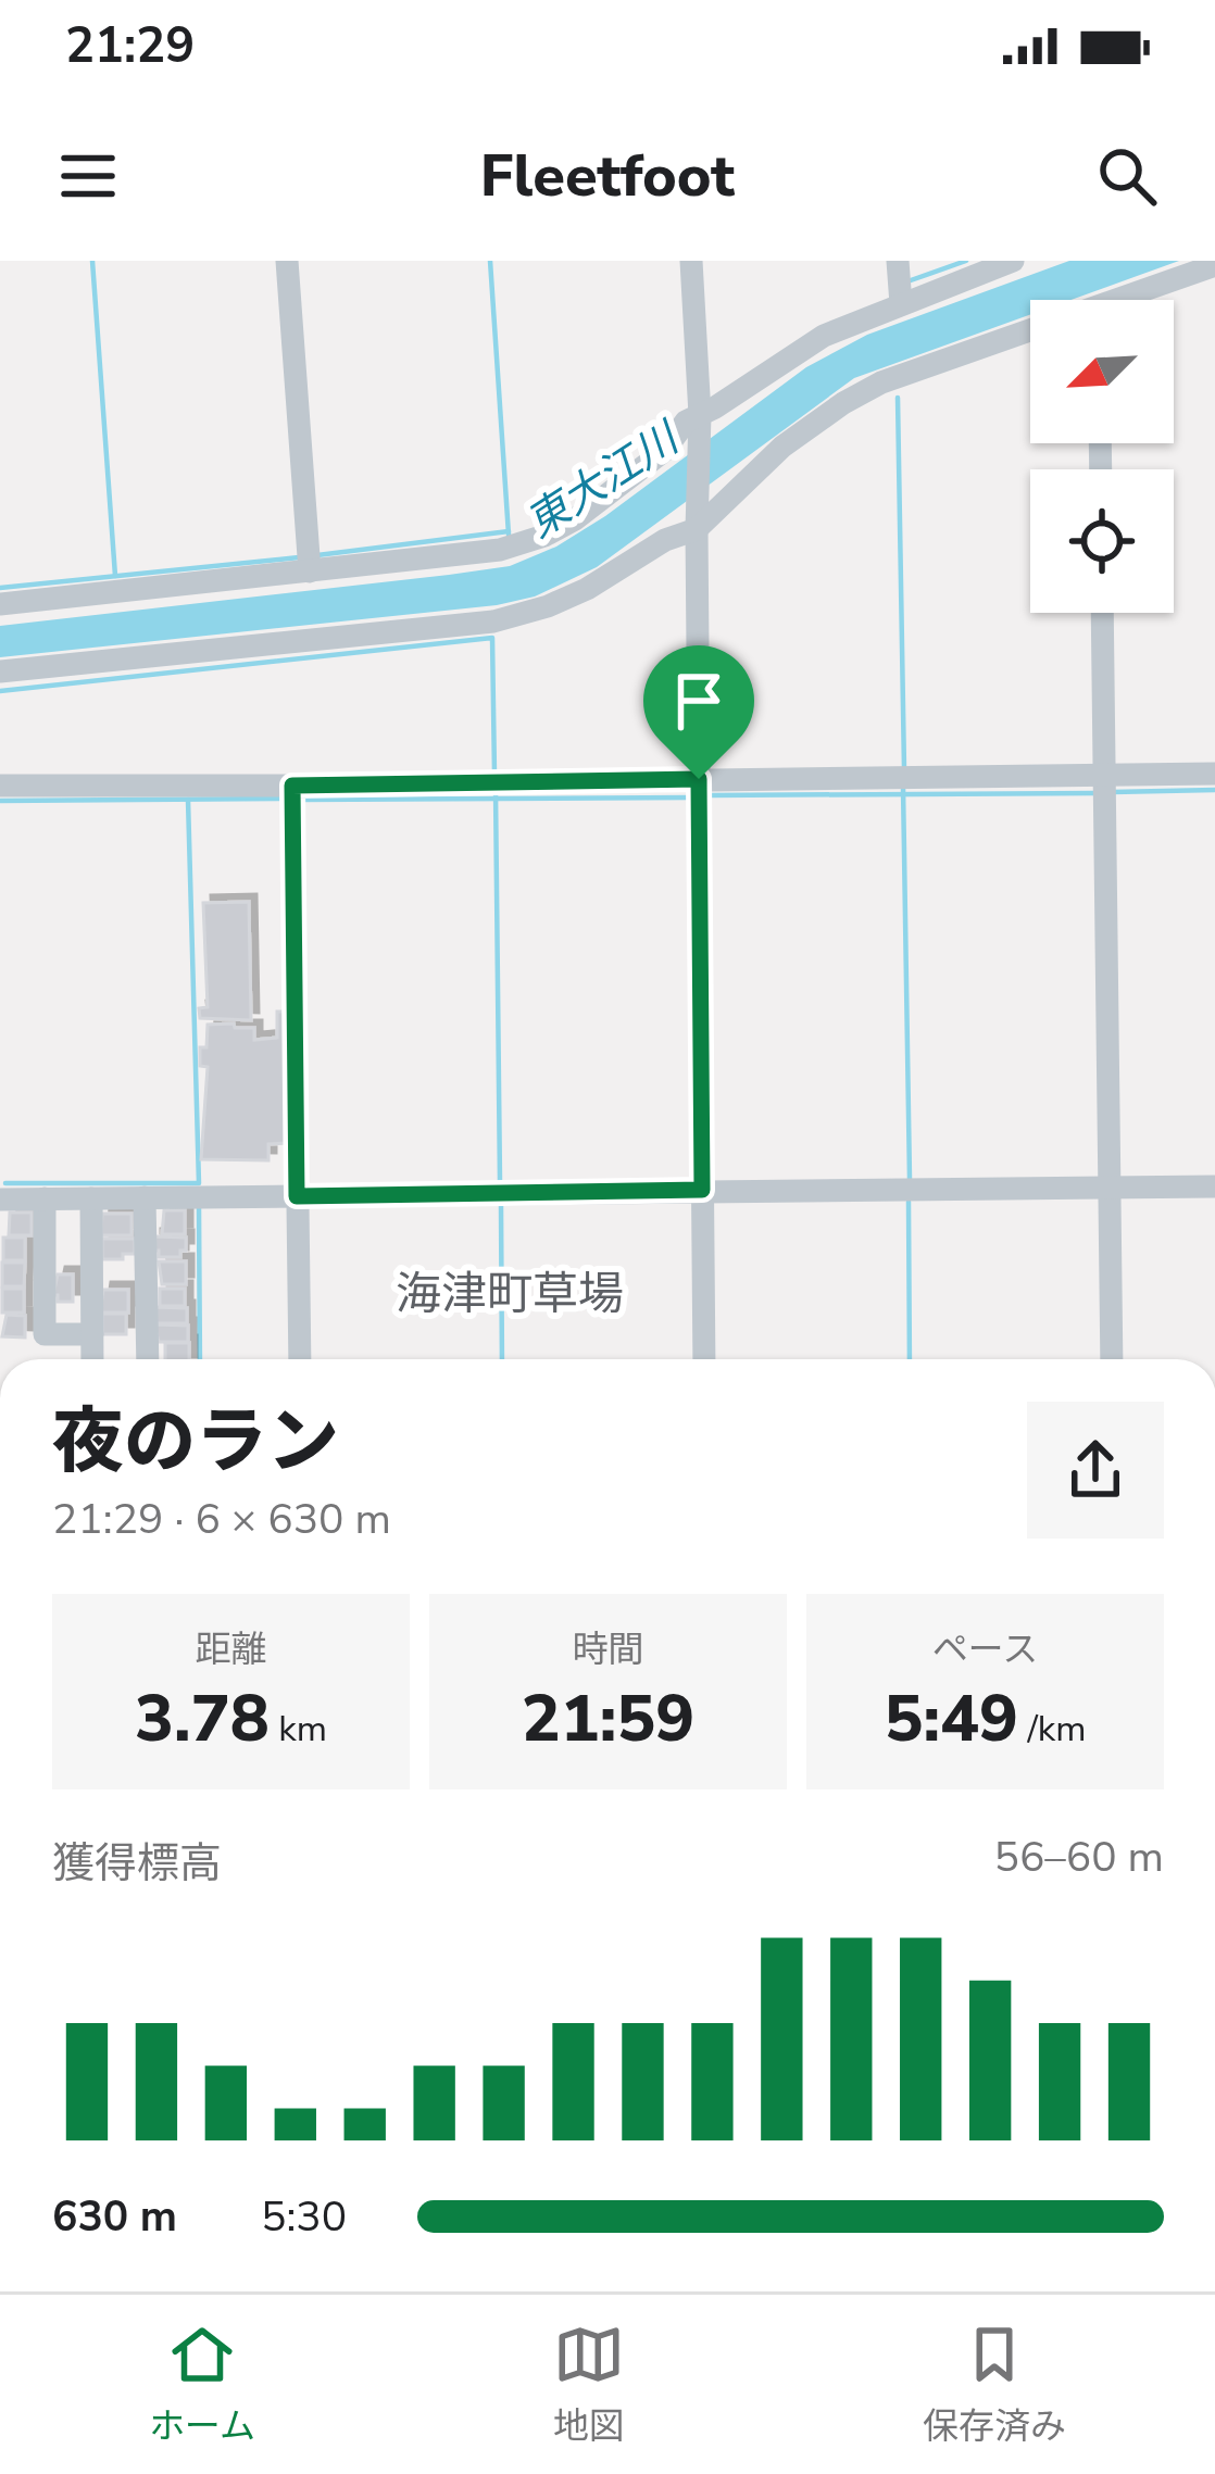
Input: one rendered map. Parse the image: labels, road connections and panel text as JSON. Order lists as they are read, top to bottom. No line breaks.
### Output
{"districts":["海津町草場"],"water":["東大江川"],"north":"bottom left","page":{"status":"21:29","header":"Fleetfoot","heading":["夜のラン","21:29 · 6 × 630 m"],"stats":[["距離","3.78 km"],["時間","21:59"],["ペース","5:49 /km"]],"chart":["獲得標高","56–60 m"],"list":[{"name":"630 m","note":"5:30"}],"tabs":["ホーム","地図","保存済み"]}}
